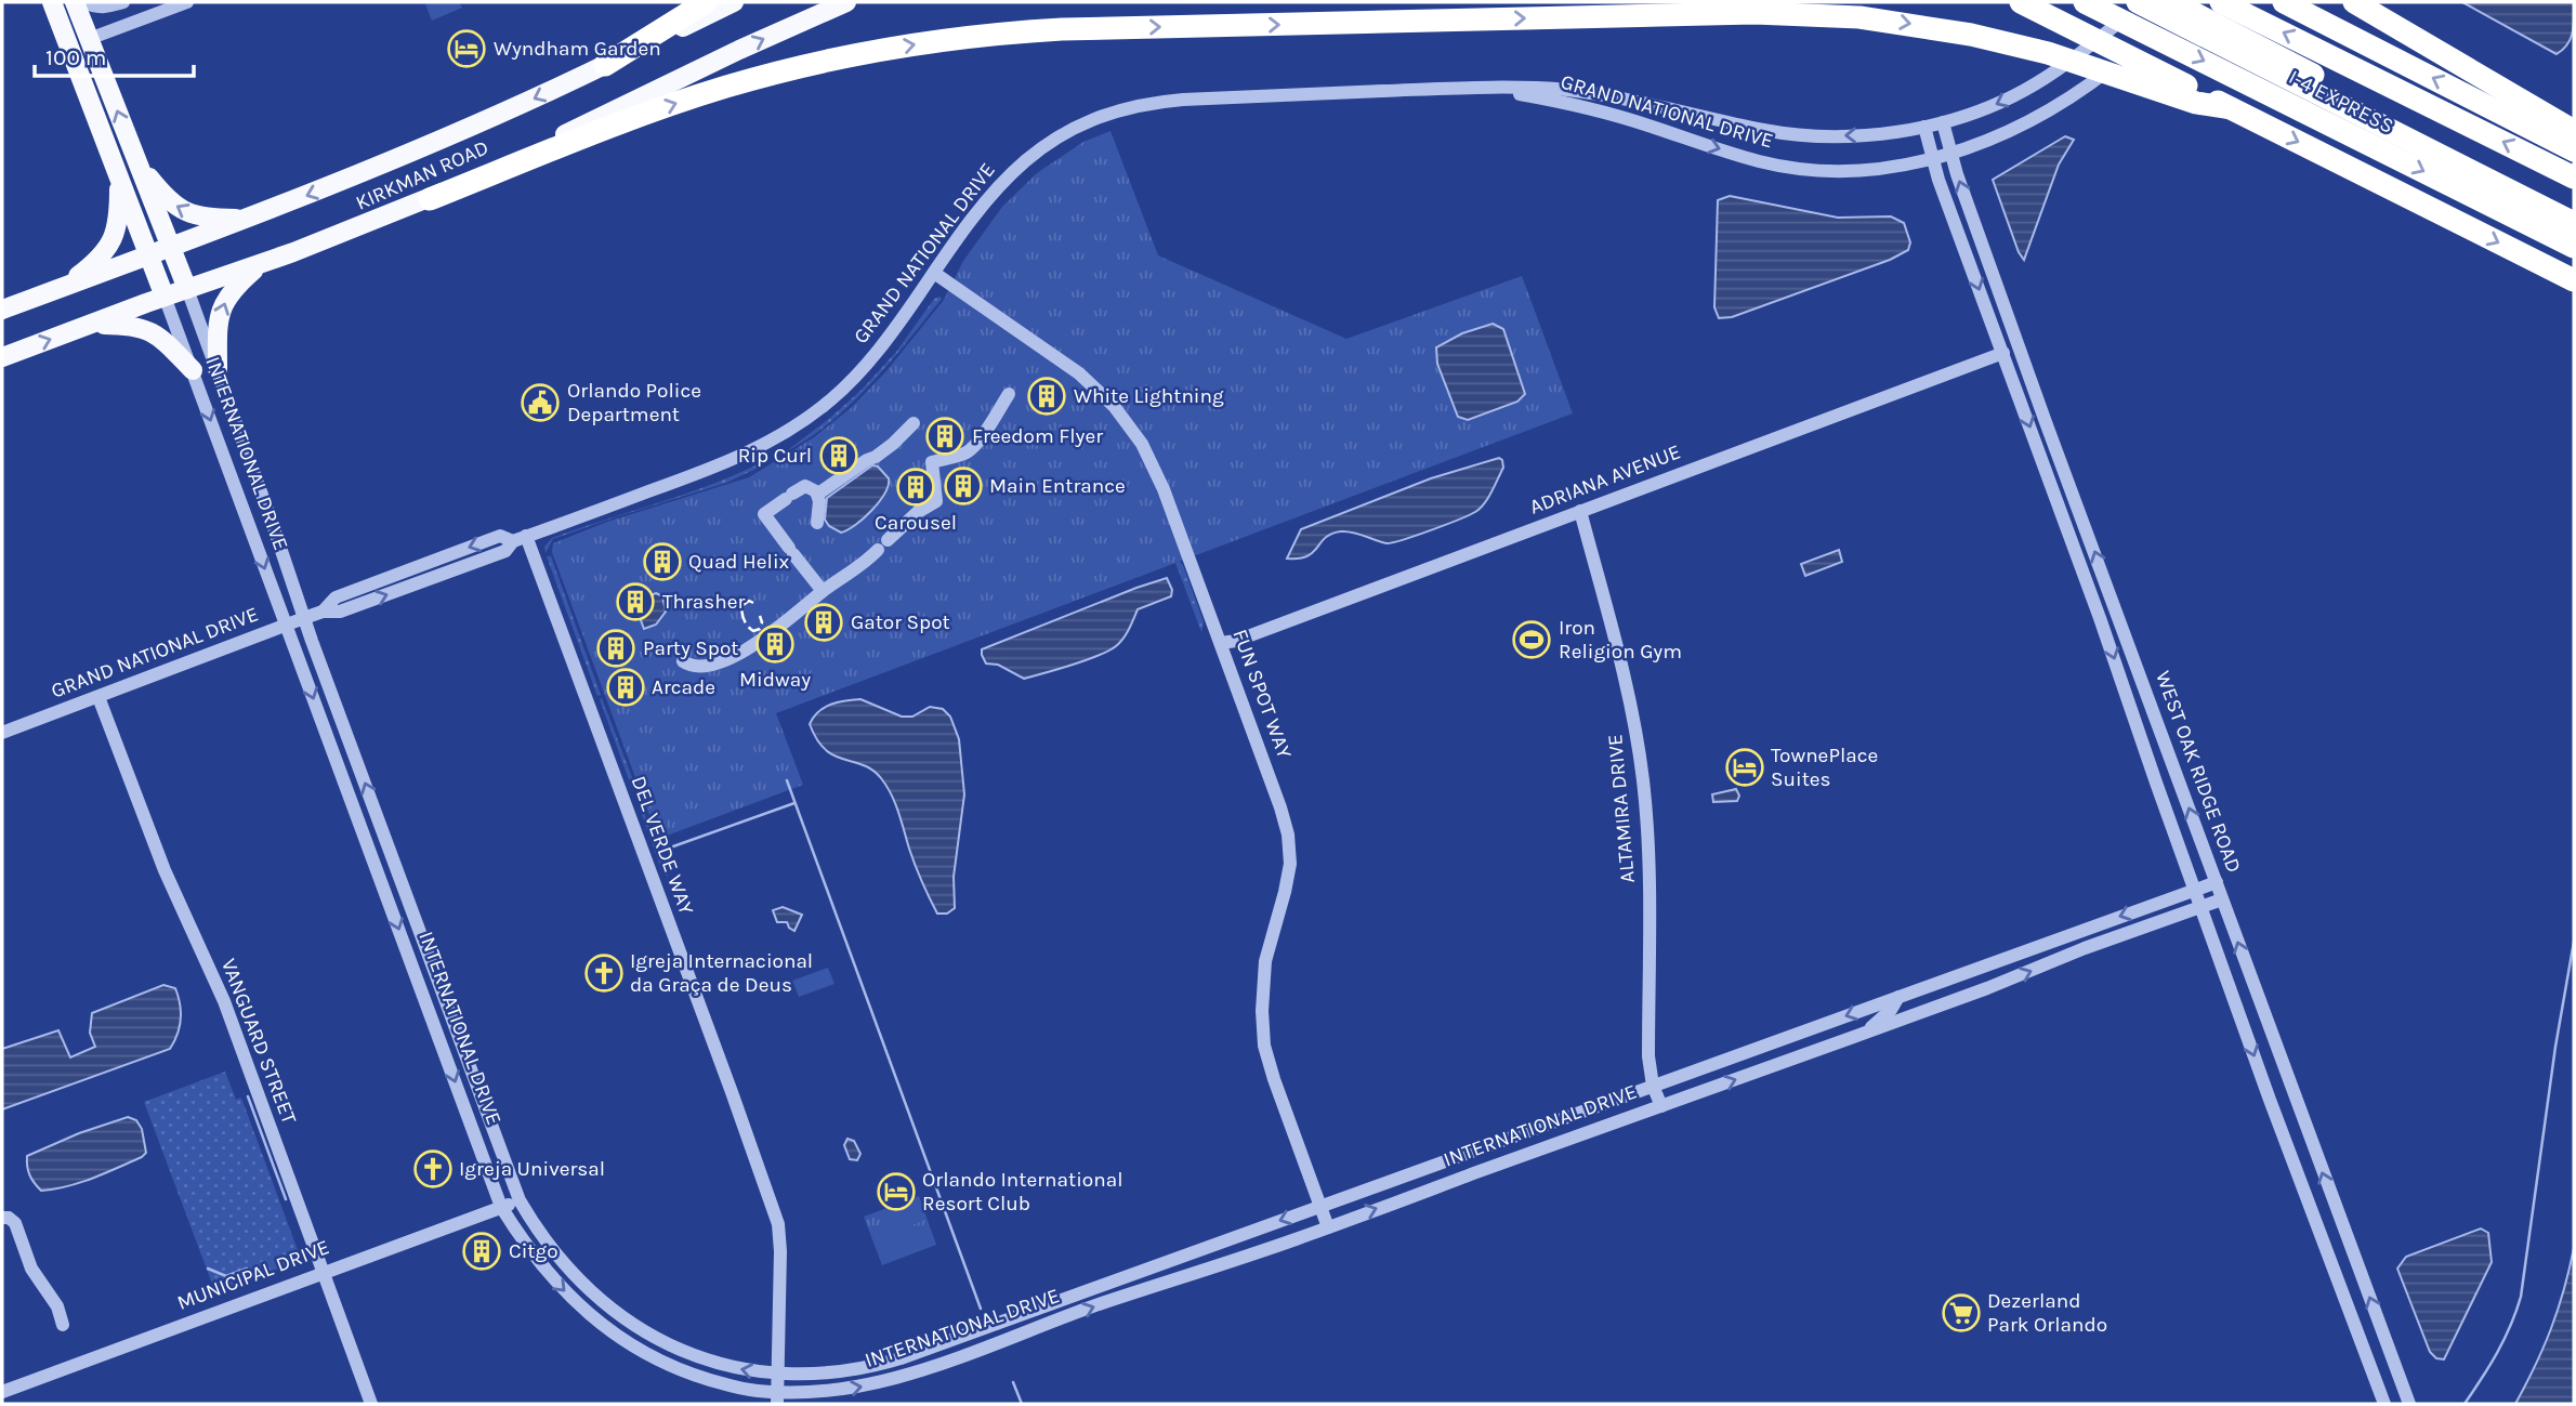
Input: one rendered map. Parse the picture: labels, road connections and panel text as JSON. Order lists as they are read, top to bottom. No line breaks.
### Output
{"streets":{"highway":["I-4 EXPRESS"],"main road":["KIRKMAN ROAD","INTERNATIONAL DRIVE"],"street":["GRAND NATIONAL DRIVE","ADRIANA AVENUE","FUN SPOT WAY","WEST OAK RIDGE ROAD","ALTAMIRA DRIVE","DEL VERDE WAY","VANGUARD STREET","MUNICIPAL DRIVE"]},"crossings":[["GRAND NATIONAL DRIVE","INTERNATIONAL DRIVE"],["GRAND NATIONAL DRIVE","FUN SPOT WAY"],["GRAND NATIONAL DRIVE","WEST OAK RIDGE ROAD"],["GRAND NATIONAL DRIVE","DEL VERDE WAY"],["GRAND NATIONAL DRIVE","VANGUARD STREET"],["KIRKMAN ROAD","INTERNATIONAL DRIVE"],["INTERNATIONAL DRIVE","FUN SPOT WAY"],["INTERNATIONAL DRIVE","WEST OAK RIDGE ROAD"],["INTERNATIONAL DRIVE","ALTAMIRA DRIVE"],["INTERNATIONAL DRIVE","DEL VERDE WAY"],["INTERNATIONAL DRIVE","MUNICIPAL DRIVE"],["ADRIANA AVENUE","FUN SPOT WAY"],["ADRIANA AVENUE","WEST OAK RIDGE ROAD"],["ADRIANA AVENUE","ALTAMIRA DRIVE"],["VANGUARD STREET","MUNICIPAL DRIVE"]],"places":{"hotel":["Wyndham Garden","TownePlace Suites","Orlando International Resort Club"],"building":["White Lightning","Freedom Flyer","Rip Curl","Main Entrance","Carousel","Quad Helix","Thrasher","Gator Spot","Midway","Party Spot","Arcade","Citgo"],"public building":["Orlando Police Department"],"sports":["Iron Religion Gym"],"church":["Igreja Internacional da Graça de Deus","Igreja Universal"],"supermarket":["Dezerland Park Orlando"]},"scale_bar":"100 m"}
